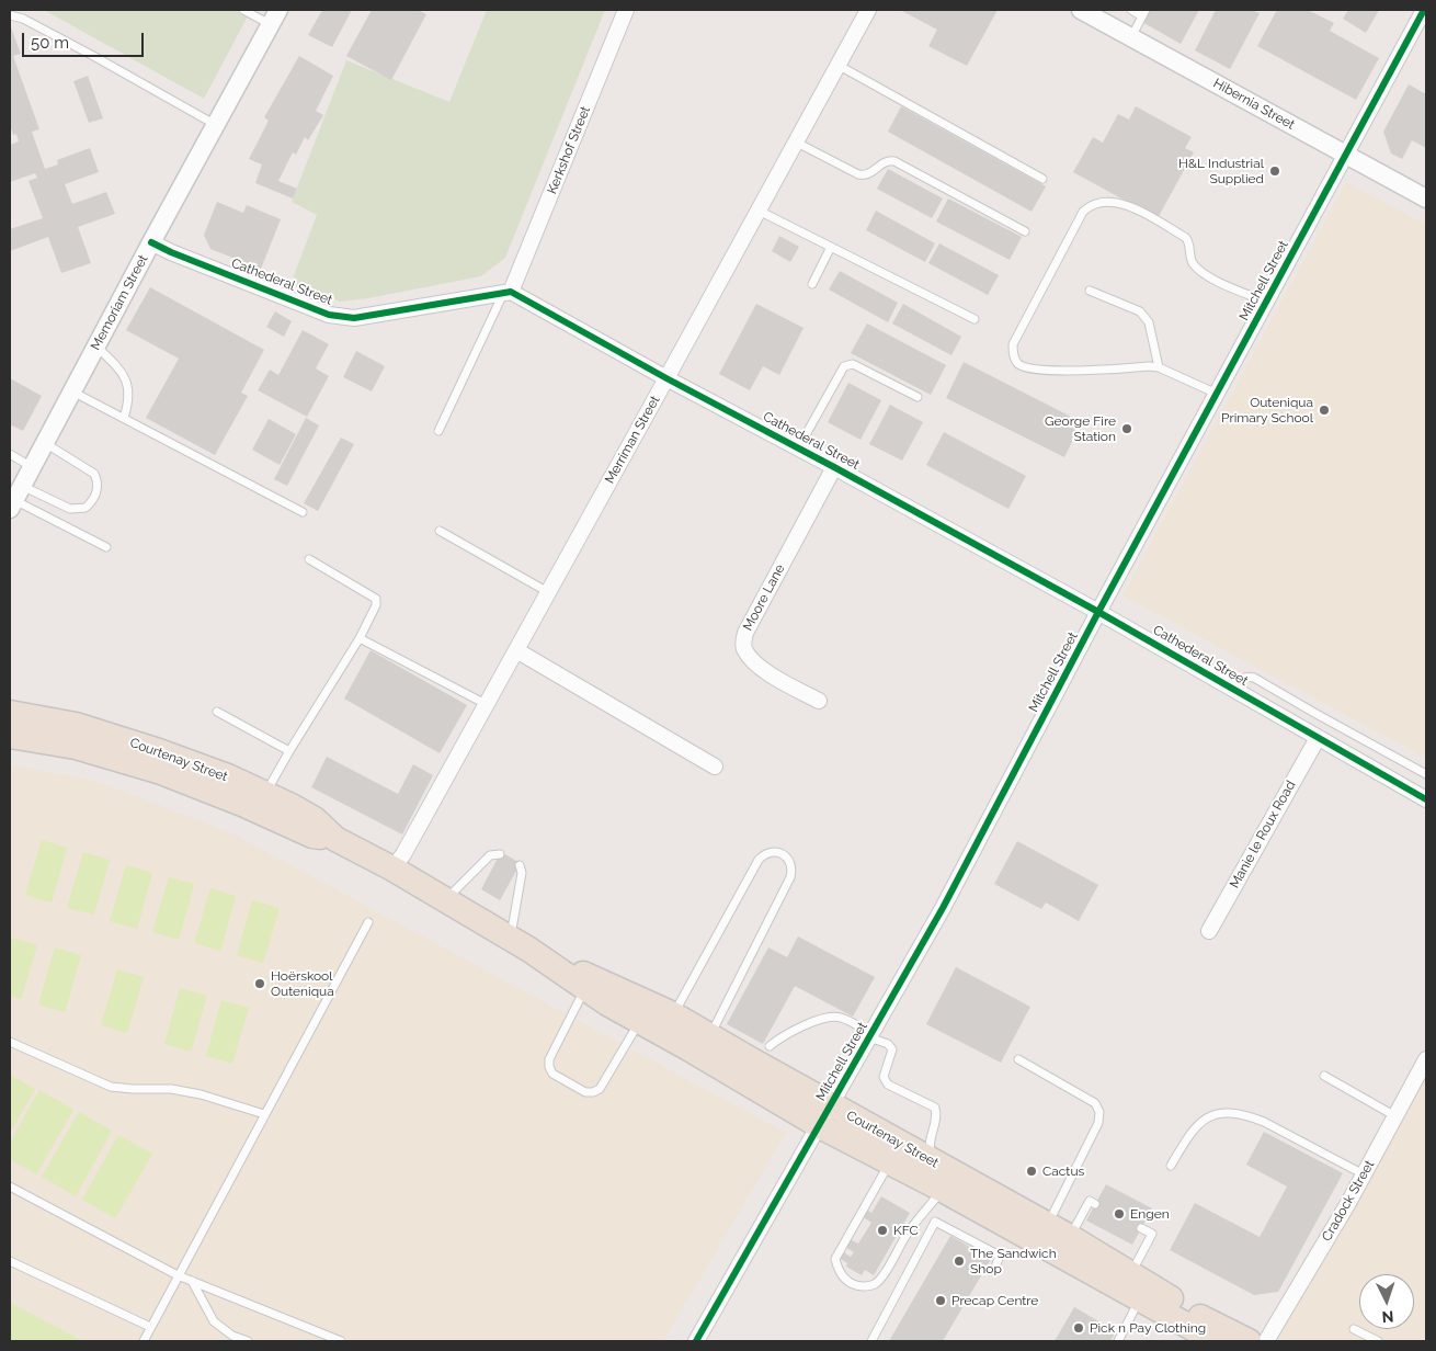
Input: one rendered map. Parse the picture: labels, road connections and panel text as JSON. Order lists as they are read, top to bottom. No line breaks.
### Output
{"streets":{"highway":["Courtenay Street"],"street":["Hibernia Street","Kerkshof Street","Mitchell Street","Cathederal Street","Memoriam Street","Merriman Street","Moore Lane","Manie le Roux Road","Cradock Street"]},"crossings":[["Hibernia Street","Mitchell Street"],["Kerkshof Street","Cathederal Street"],["Mitchell Street","Cathederal Street"],["Mitchell Street","Courtenay Street"],["Cathederal Street","Memoriam Street"],["Cathederal Street","Merriman Street"],["Cathederal Street","Moore Lane"],["Cathederal Street","Manie le Roux Road"],["Merriman Street","Courtenay Street"]],"places":["H&L Industrial Supplied","Outeniqua Primary School","George Fire Station","Hoërskool Outeniqua","Cactus","Engen","KFC","The Sandwich Shop","Precap Centre","Pick n Pay Clothing"],"scale_bar":"50 m","north":"bottom"}
